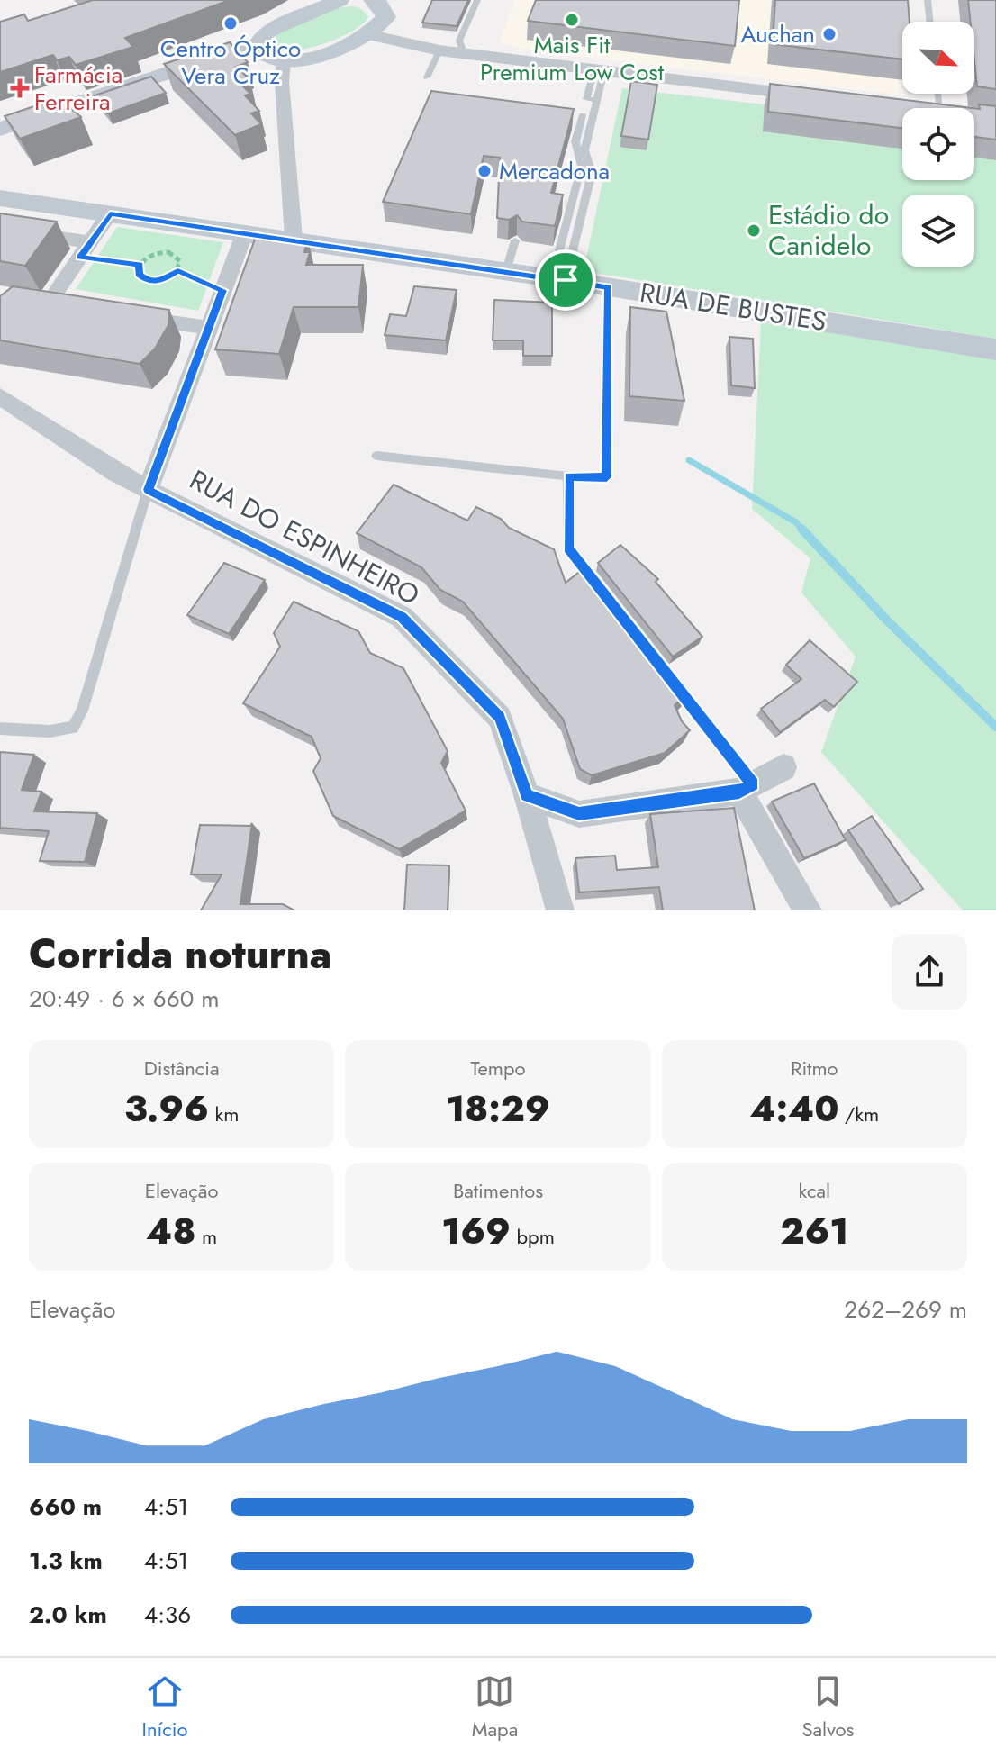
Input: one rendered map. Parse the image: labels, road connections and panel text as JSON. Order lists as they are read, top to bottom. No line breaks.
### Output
{"streets":{"main road":["RUA DE BUSTES"],"street":["RUA DO ESPINHEIRO"]},"places":{"other":["Mais Fit Premium Low Cost","Centro Óptico Vera Cruz","Auchan","Mercadona","Estádio do Canidelo"],"health":["Farmácia Ferreira"]},"north":"bottom right","page":{"heading":["Corrida noturna","20:49 · 6 × 660 m"],"stats":[["Distância","3.96 km"],["Tempo","18:29"],["Ritmo","4:40 /km"],["Elevação","48 m"],["Batimentos","169 bpm"],["kcal","261"]],"chart":["Elevação","262–269 m"],"list":[{"name":"660 m","note":"4:51"},{"name":"1.3 km","note":"4:51"},{"name":"2.0 km","note":"4:36"}],"tabs":["Início","Mapa","Salvos"]}}
